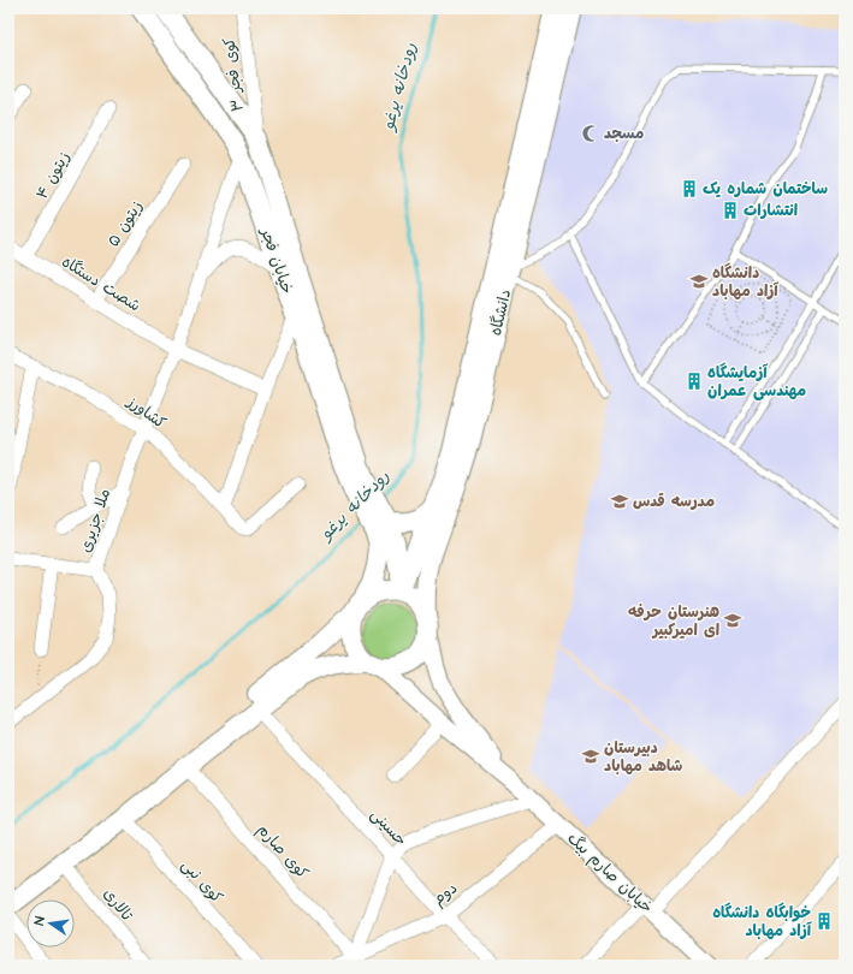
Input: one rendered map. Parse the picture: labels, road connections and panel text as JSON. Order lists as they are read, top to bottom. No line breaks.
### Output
{"streets":{"main road":["خیابان فجر","دانشگاه"],"street":["کوی فجر ۳","زیتون ۴","زیتون ۵","شصت دستگاه","کشاورز","ملا جزیری","حسینی","کوی صارم","خیابان صارم بیگ","کوی نبی","دوم","تالاری"]},"crossings":[["کوی فجر ۳","خیابان فجر"],["زیتون ۴","شصت دستگاه"],["زیتون ۵","شصت دستگاه"],["خیابان فجر","ملا جزیری"],["شصت دستگاه","ملا جزیری"],["دانشگاه","خیابان صارم بیگ"],["کشاورز","ملا جزیری"],["حسینی","دوم"],["کوی صارم","دوم"],["خیابان صارم بیگ","دوم"]],"water":["رودخانه یرغو"],"places":{"mosque":["مسجد"],"building":["ساختمان شماره یک","انتشارات","آزمایشگاه مهندسی عمران","خوابگاه دانشگاه آزاد مهاباد"],"school or university":["دانشگاه آزاد مهاباد","مدرسه قدس","هنرستان حرفه ای امیرکبیر","دبیرستان شاهد مهاباد"]},"north":"left"}
